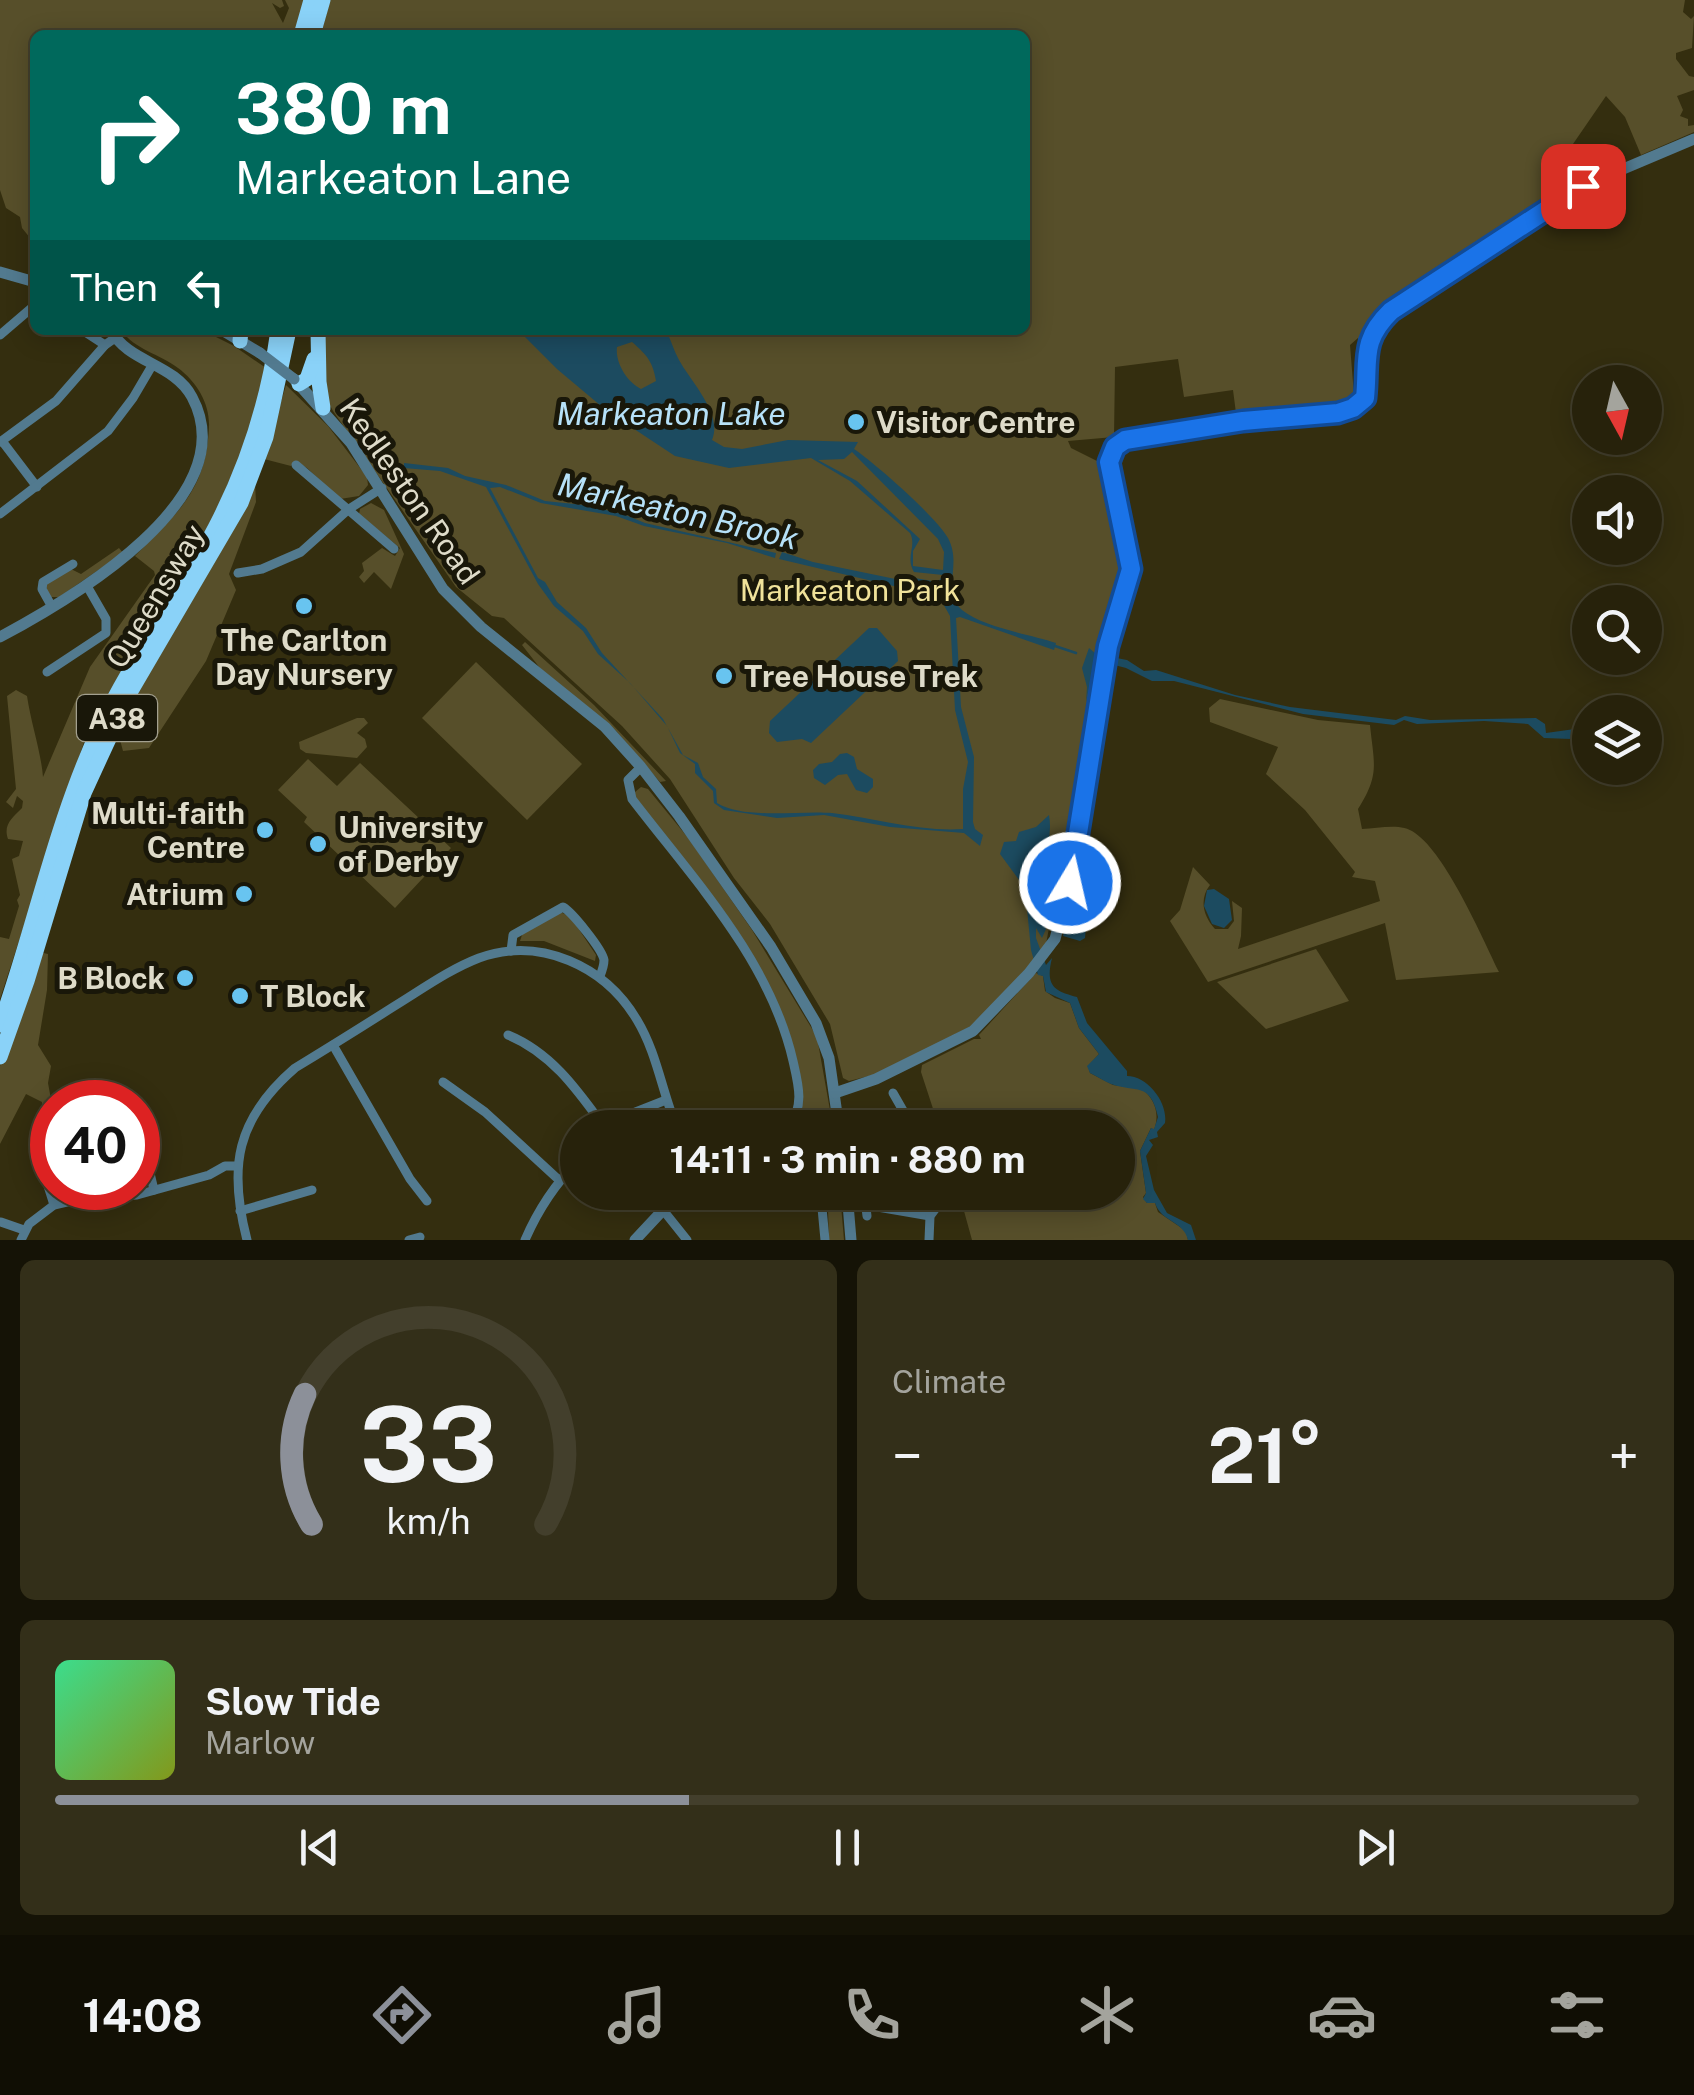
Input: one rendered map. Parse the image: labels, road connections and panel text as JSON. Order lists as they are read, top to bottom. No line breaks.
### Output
{"streets":{"highway":["Queensway","A38"],"street":["Kedleston Road"]},"water":["Markeaton Lake","Markeaton Brook"],"parks":["Markeaton Park"],"places":["Visitor Centre","The Carlton Day Nursery","Tree House Trek","Multi-faith Centre","University of Derby","Atrium","B Block","T Block"],"north":"bottom","page":{"turn":["380 m","Markeaton Lane"],"then":"Then","limit":"40","trip":"14:11 · 3 min · 880 m","tile":"Climate","heat":["−","21°","+"],"song":["Slow Tide","Marlow"],"tabs":"14:08","gauge":["33","km/h"]}}
